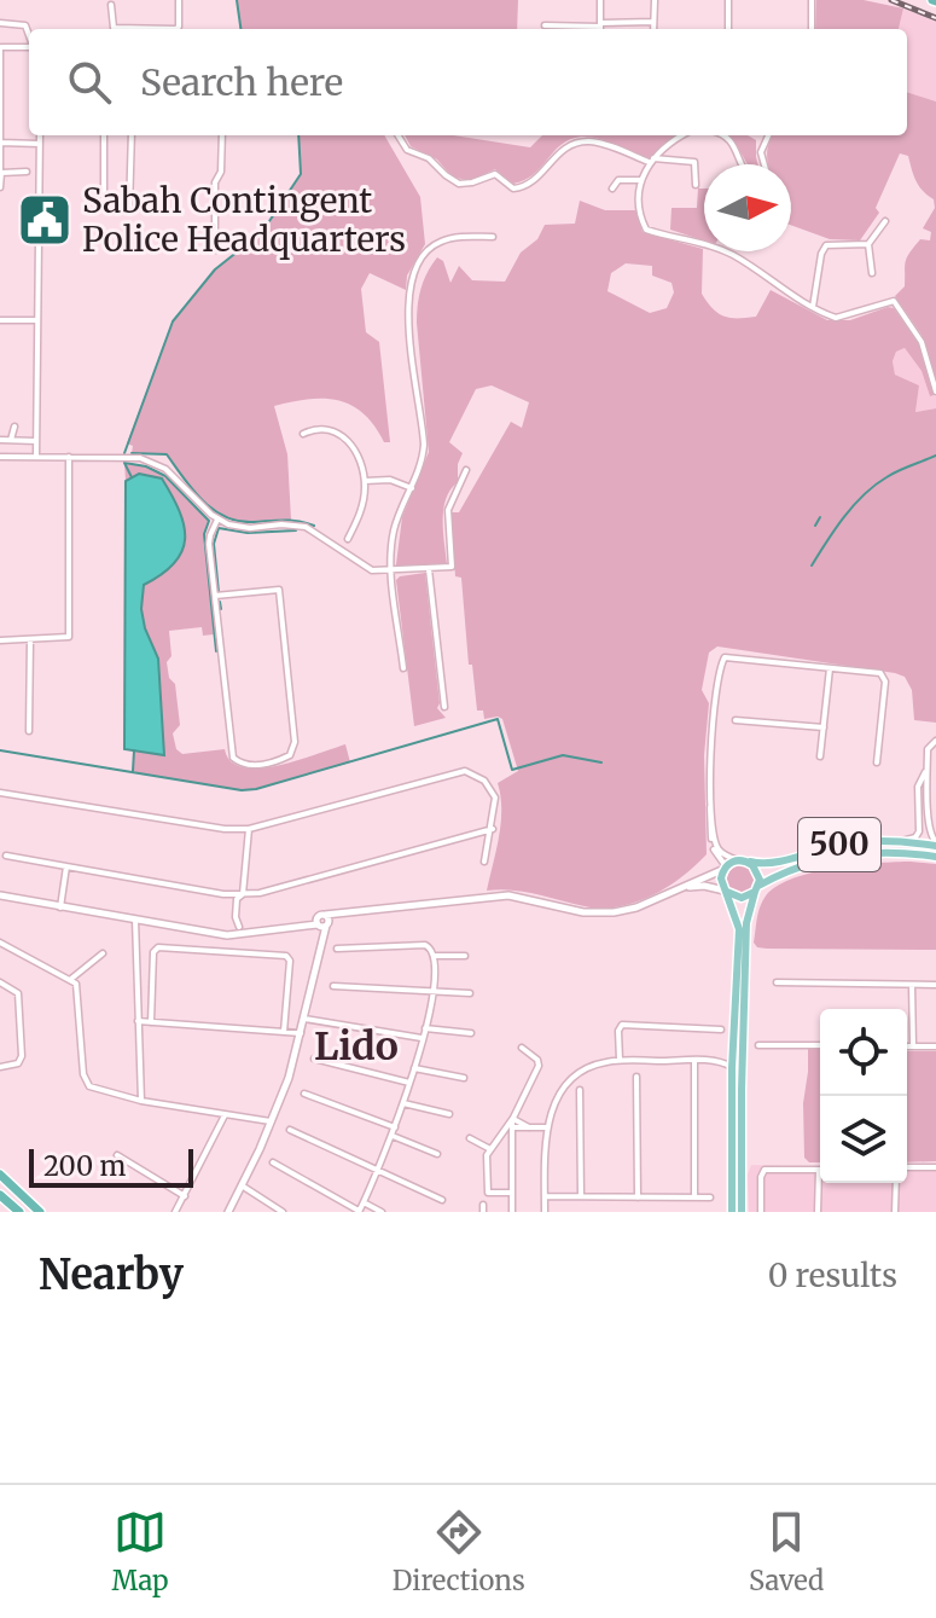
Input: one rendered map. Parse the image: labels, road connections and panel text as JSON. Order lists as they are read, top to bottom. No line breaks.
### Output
{"streets":{"main road":["500"]},"districts":["Lido"],"places":{"public building":["Sabah Contingent Police Headquarters"]},"scale_bar":"200 m","north":"right","page":{"search":"Search here","scale":"200 m","heading":["Nearby","0 results"],"nav":["Map","Directions","Saved"]}}
